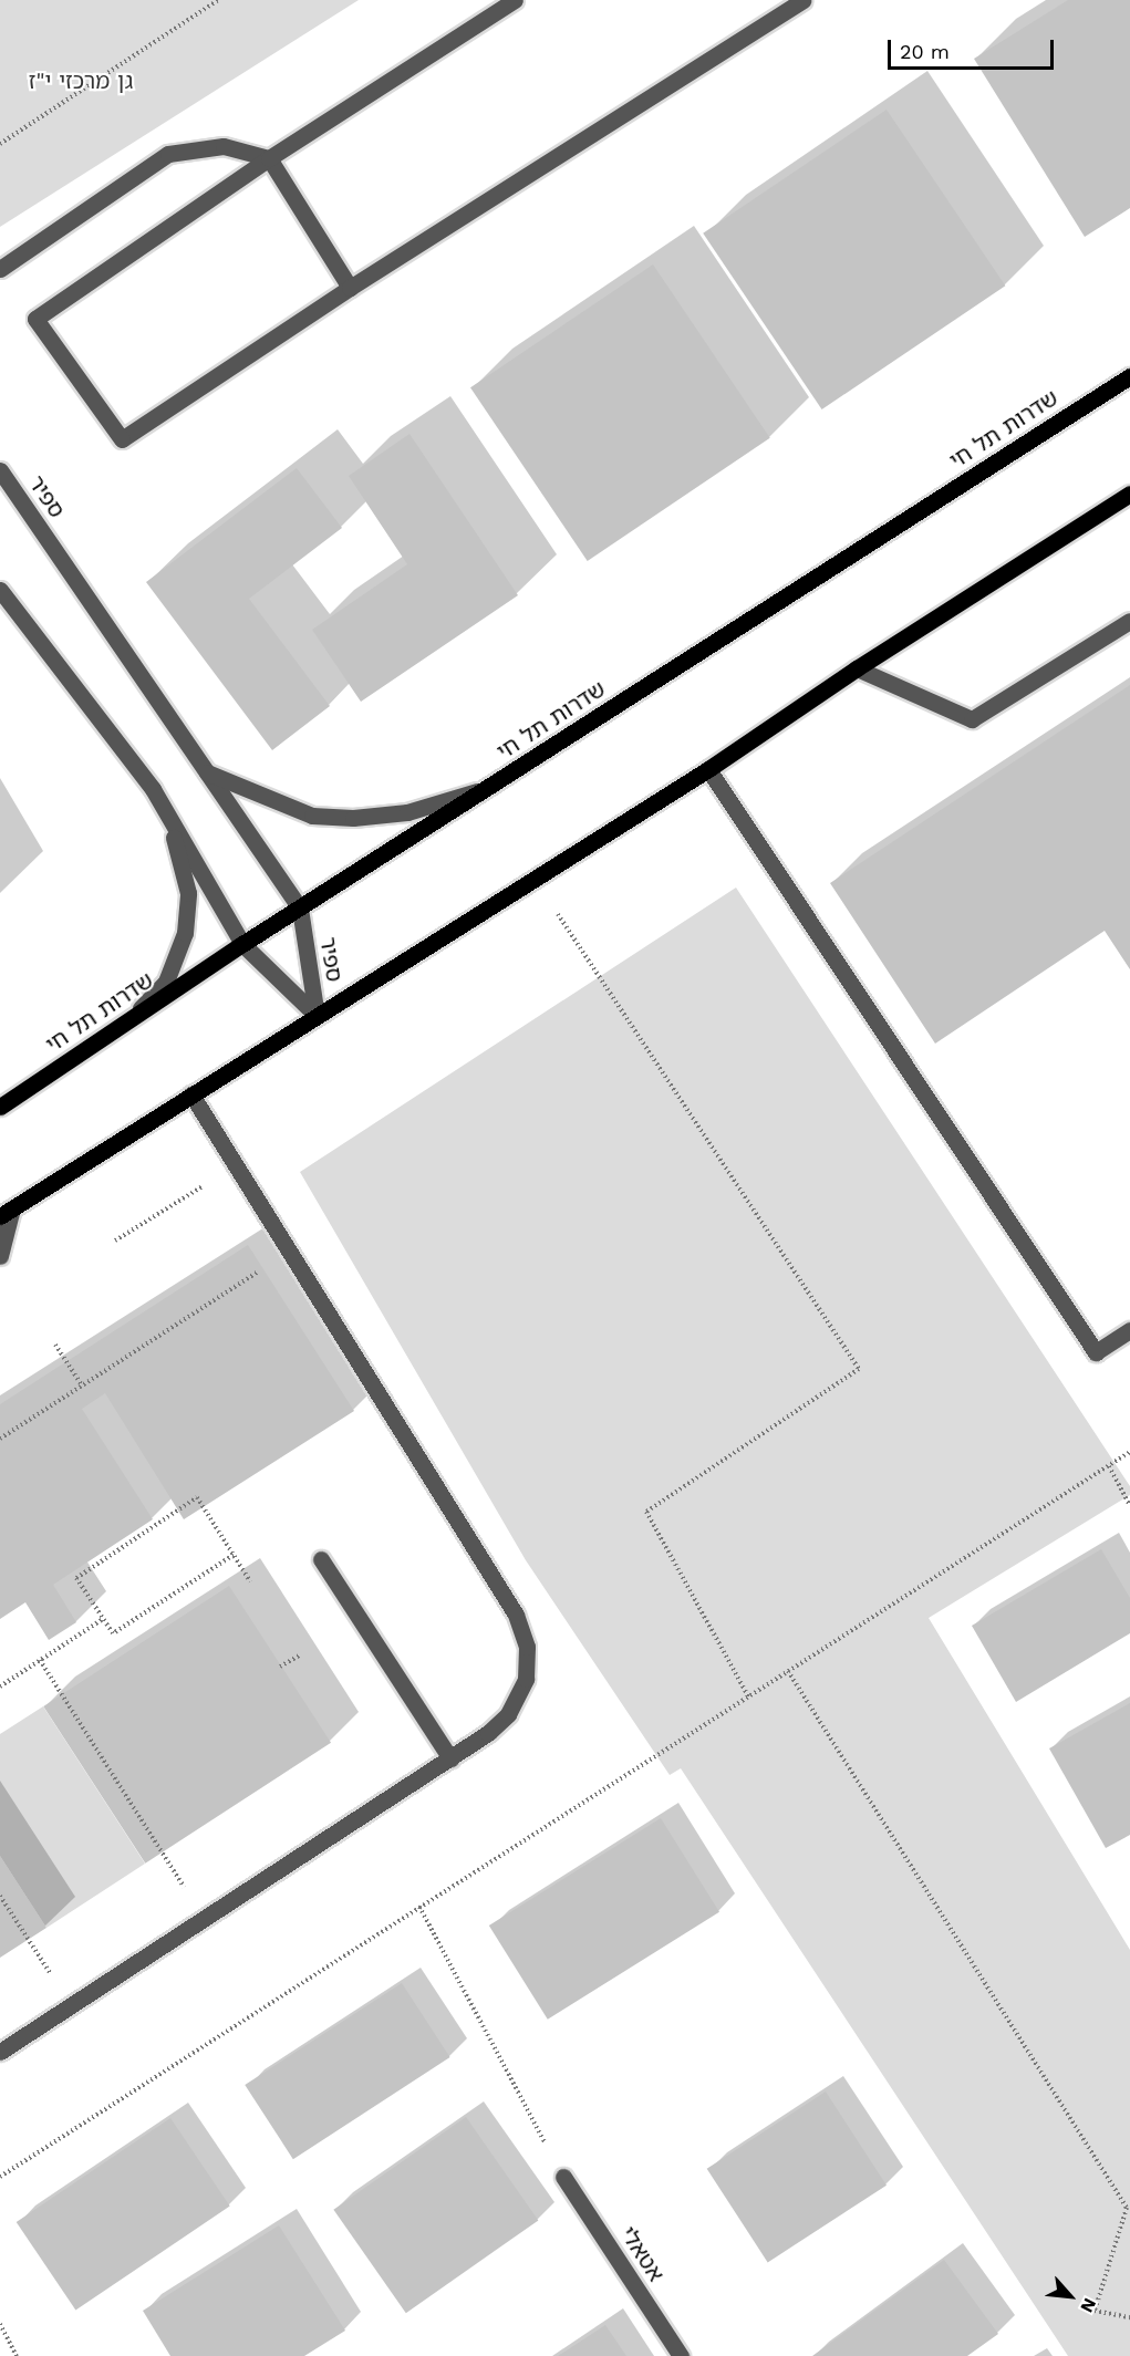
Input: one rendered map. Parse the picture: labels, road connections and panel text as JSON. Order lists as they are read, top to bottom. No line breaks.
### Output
{"streets":{"main road":["שדרות תל חי"],"street":["ספיר","אטאלי"]},"crossings":[["שדרות תל חי","ספיר"]],"parks":["גן מרכזי י\"ז"],"scale_bar":"20 m","north":"bottom right"}
